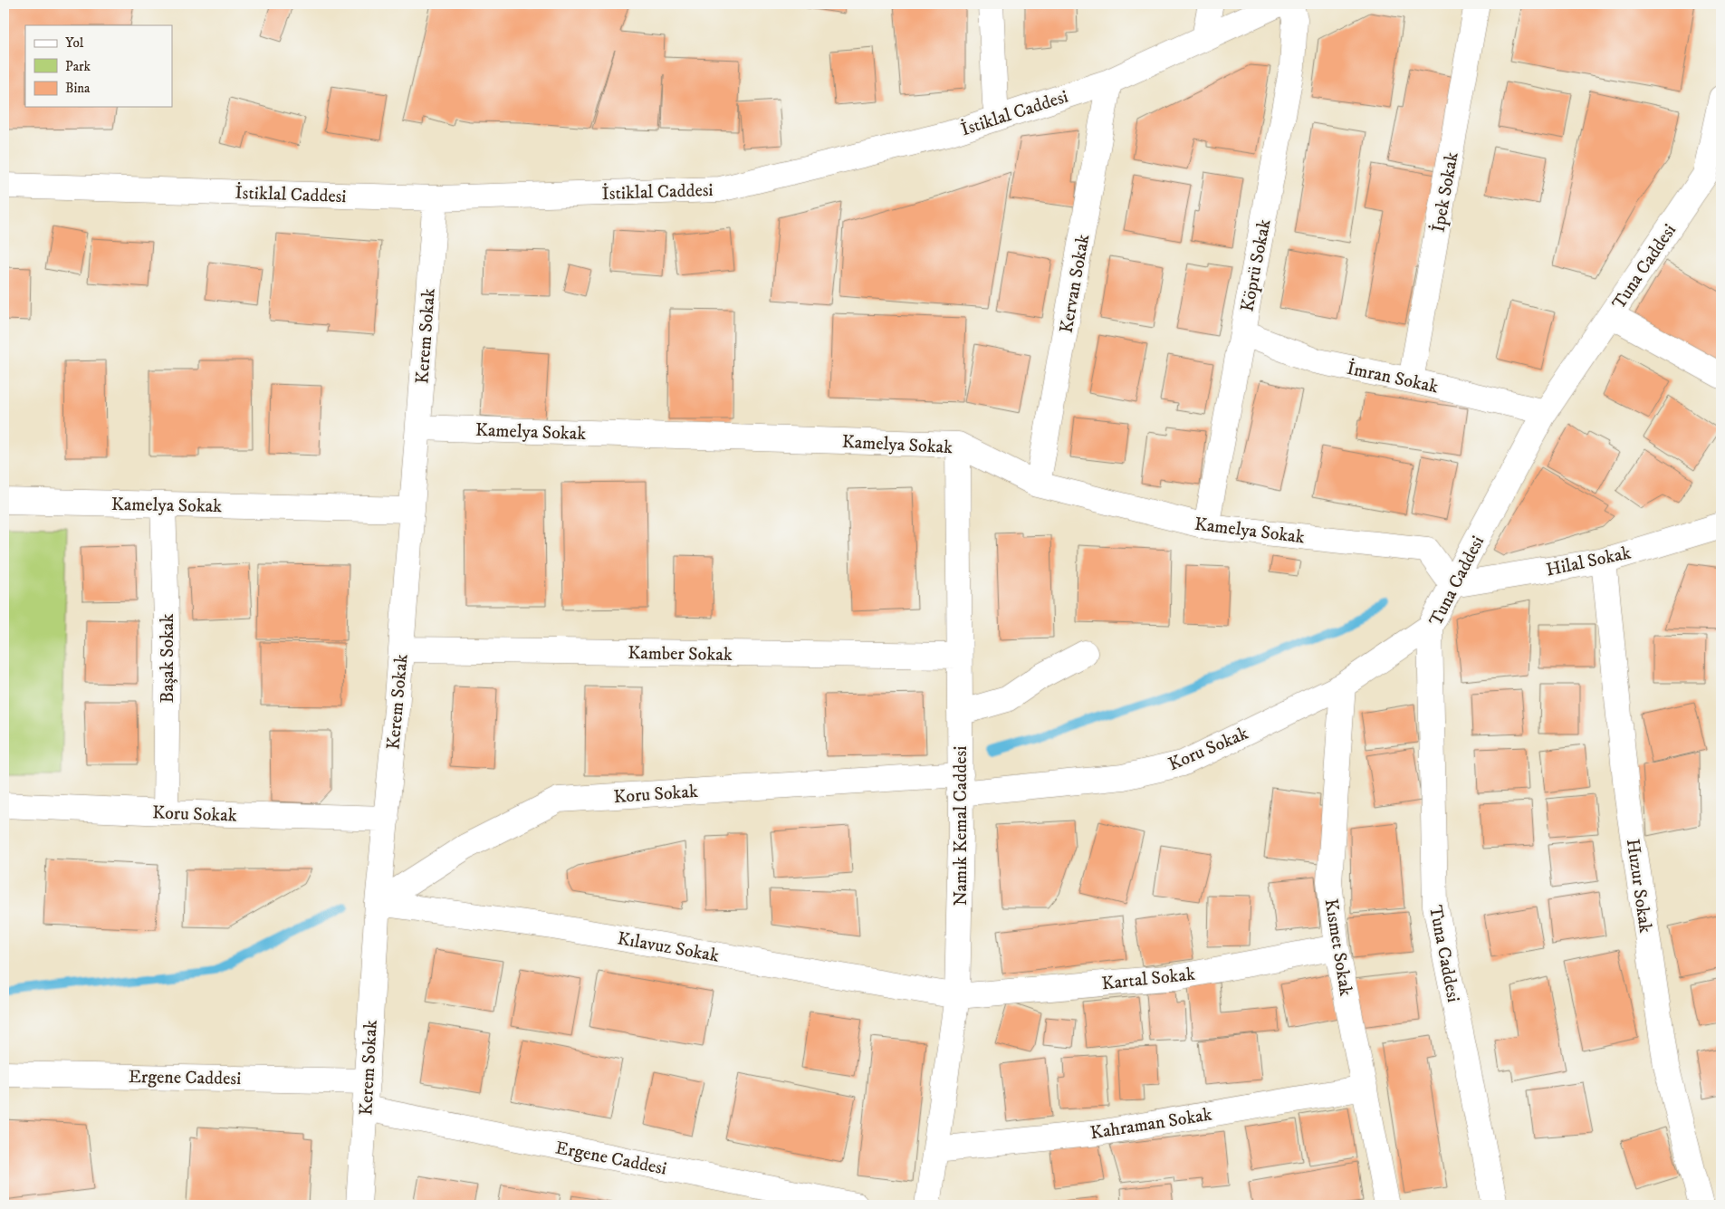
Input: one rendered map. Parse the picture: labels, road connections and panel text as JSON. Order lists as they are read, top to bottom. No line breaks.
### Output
{"streets":{"street":["İstiklal Caddesi","İpek Sokak","Köprü Sokak","Tuna Caddesi","Kervan Sokak","Kerem Sokak","İmran Sokak","Kamelya Sokak","Hilal Sokak","Kamber Sokak","Başak Sokak","Koru Sokak","Namık Kemal Caddesi","Huzur Sokak","Kılavuz Sokak","Kısmet Sokak","Kartal Sokak","Ergene Caddesi","Kahraman Sokak"]},"crossings":[["İstiklal Caddesi","Kervan Sokak"],["İstiklal Caddesi","Kerem Sokak"],["İpek Sokak","İmran Sokak"],["Köprü Sokak","İmran Sokak"],["Köprü Sokak","Kamelya Sokak"],["Tuna Caddesi","İmran Sokak"],["Tuna Caddesi","Kamelya Sokak"],["Tuna Caddesi","Hilal Sokak"],["Tuna Caddesi","Koru Sokak"],["Kervan Sokak","Kamelya Sokak"],["Kerem Sokak","Kamelya Sokak"],["Kerem Sokak","Kamber Sokak"],["Kerem Sokak","Koru Sokak"],["Kerem Sokak","Kılavuz Sokak"],["Kerem Sokak","Ergene Caddesi"],["Kamelya Sokak","Hilal Sokak"],["Kamelya Sokak","Başak Sokak"],["Kamelya Sokak","Namık Kemal Caddesi"],["Hilal Sokak","Huzur Sokak"],["Kamber Sokak","Namık Kemal Caddesi"],["Başak Sokak","Koru Sokak"],["Koru Sokak","Namık Kemal Caddesi"],["Koru Sokak","Kılavuz Sokak"],["Koru Sokak","Kısmet Sokak"],["Namık Kemal Caddesi","Kılavuz Sokak"],["Namık Kemal Caddesi","Kartal Sokak"],["Namık Kemal Caddesi","Kahraman Sokak"],["Kılavuz Sokak","Kartal Sokak"],["Kısmet Sokak","Kartal Sokak"],["Kısmet Sokak","Kahraman Sokak"]],"legend":["Yol","Park","Bina"]}
